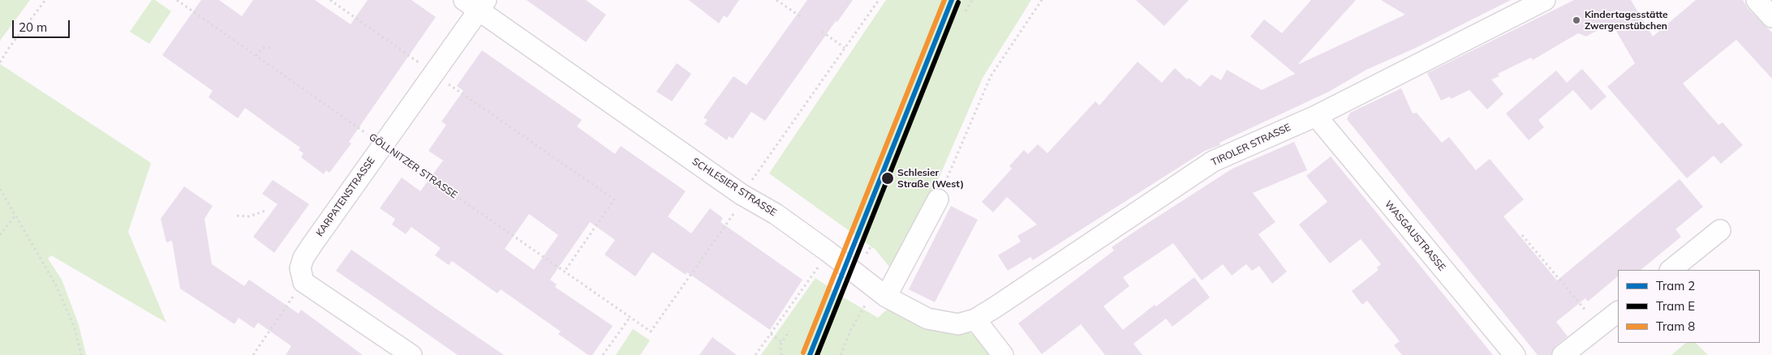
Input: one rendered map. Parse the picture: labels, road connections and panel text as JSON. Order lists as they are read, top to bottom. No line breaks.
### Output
{"streets":{"street":["TIROLER STRASSE","SCHLESIER STRASSE","KARPATENSTRASSE","WASGAUSTRASSE"],"path":["GÖLLNITZER STRASSE"]},"crossings":[["TIROLER STRASSE","SCHLESIER STRASSE"],["TIROLER STRASSE","WASGAUSTRASSE"],["GÖLLNITZER STRASSE","KARPATENSTRASSE"],["SCHLESIER STRASSE","KARPATENSTRASSE"]],"places":["Kindertagesstätte Zwergenstübchen","Schlesier Straße (West)"],"lines":["tram line 2","tram line 8","tram line E"],"legend":["Tram 2","Tram E","Tram 8"],"scale_bar":"20 m"}
